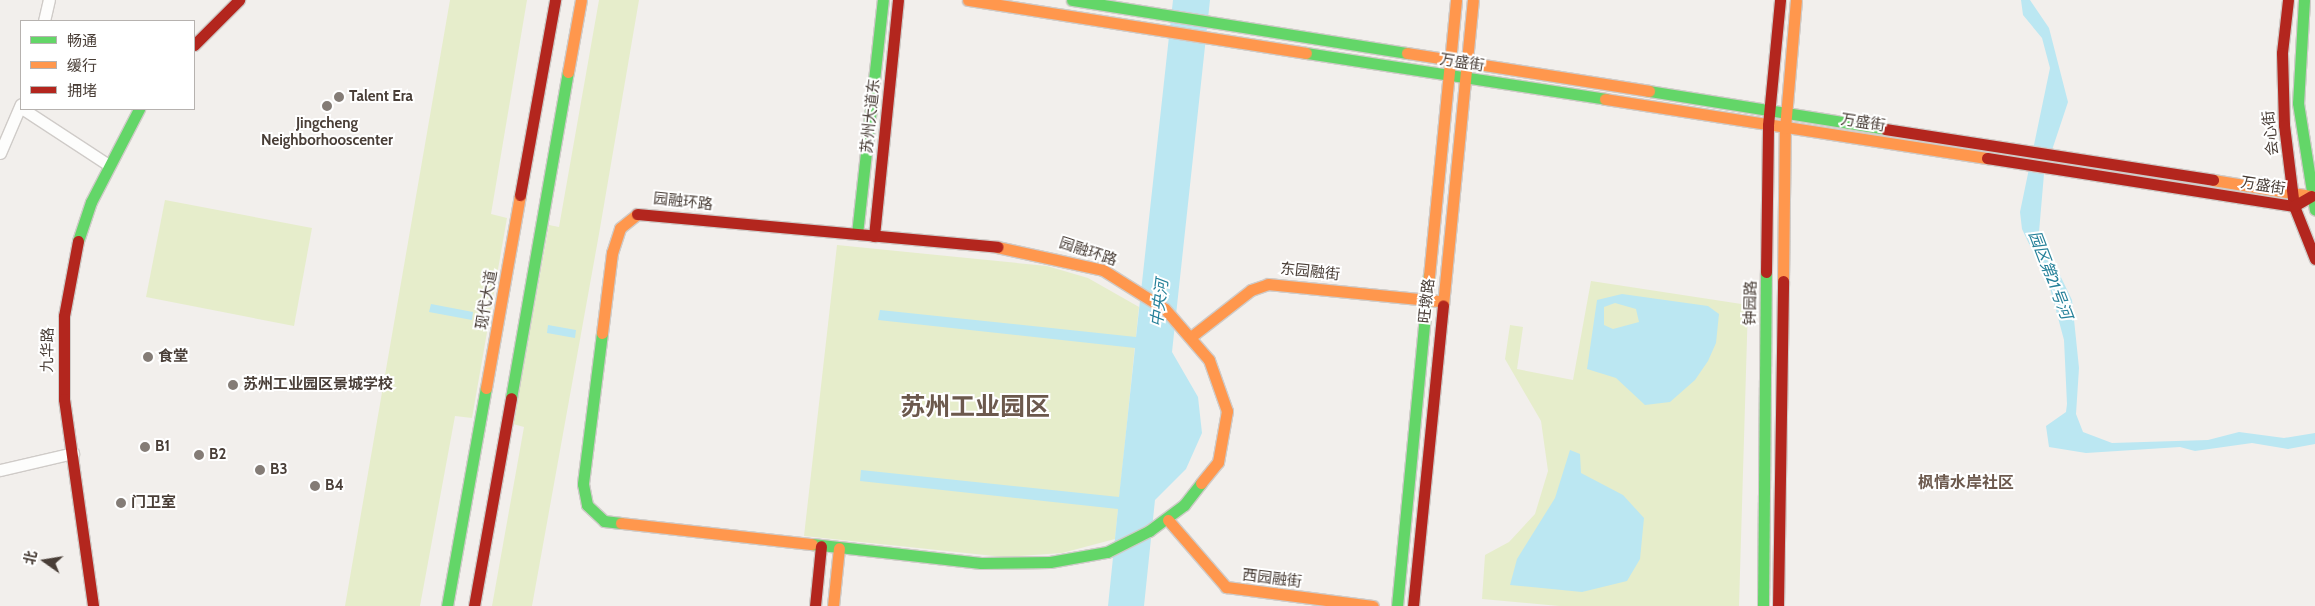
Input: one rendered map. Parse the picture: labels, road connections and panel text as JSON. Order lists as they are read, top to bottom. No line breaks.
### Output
{"streets":{"main road":["万盛街","苏州大道东","会心街","园融环路","东园融街","现代大道","旺墩路","钟园路","九华路","西园融街"]},"crossings":[["万盛街","会心街"],["万盛街","旺墩路"],["万盛街","钟园路"],["苏州大道东","园融环路"],["园融环路","东园融街"],["园融环路","西园融街"],["东园融街","旺墩路"]],"districts":["苏州工业园区","枫情水岸社区"],"water":["园区第21号河","中央河"],"places":["Talent Era","Jingcheng Neighborhooscenter","食堂","苏州工业园区景城学校","B1","B2","B3","B4","门卫室"],"legend":["畅通","缓行","拥堵"],"north":"left"}
